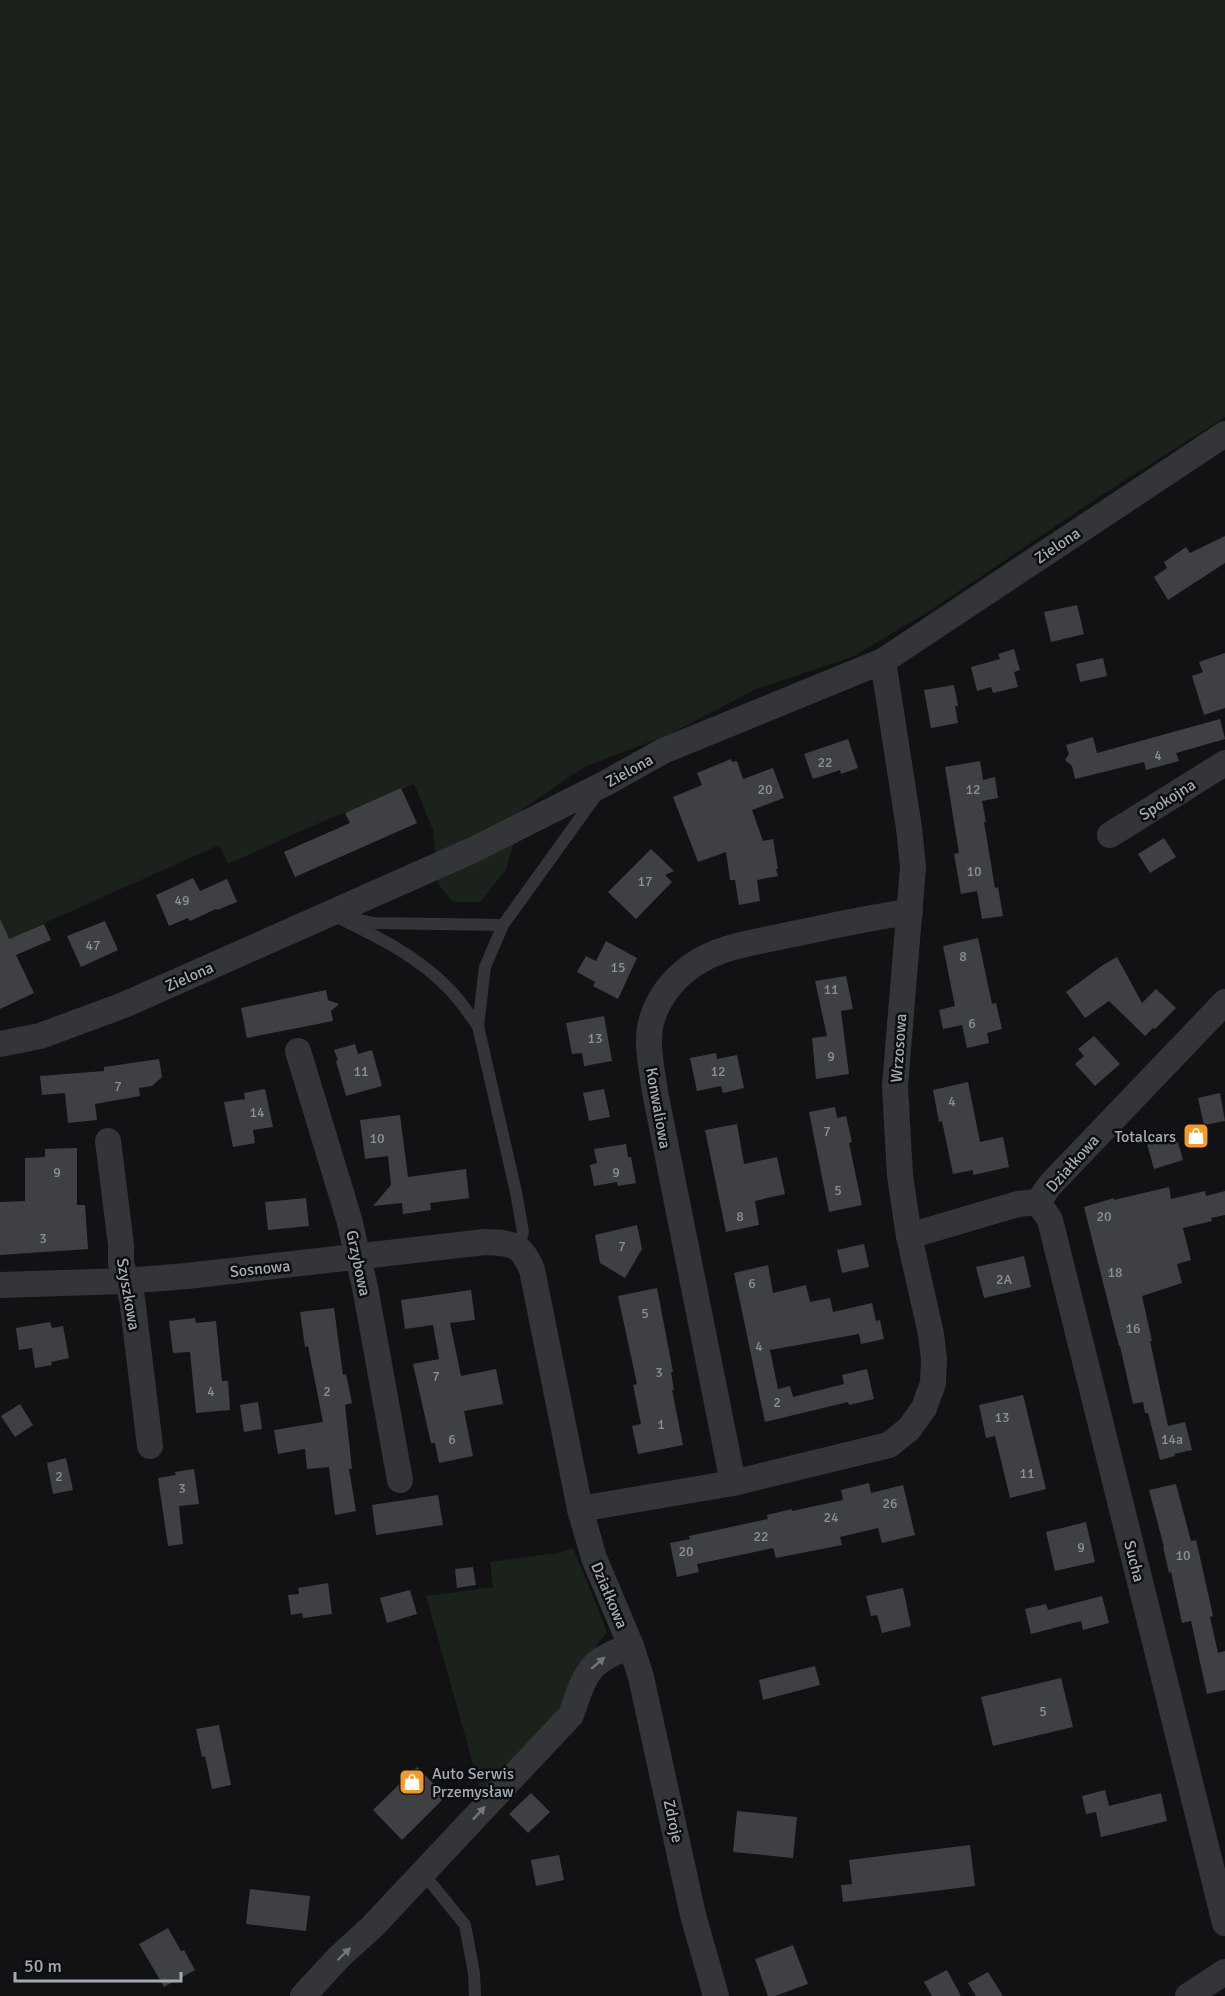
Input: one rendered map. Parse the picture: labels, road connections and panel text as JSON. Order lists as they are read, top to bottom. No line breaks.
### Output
{"streets":{"street":["Zielona","Spokojna","Wrzosowa","Konwaliowa","Działkowa","Grzybowa","Sosnowa","Szyszkowa","Sucha","Zdroje"]},"crossings":[["Zielona","Wrzosowa"],["Wrzosowa","Konwaliowa"],["Wrzosowa","Działkowa"],["Działkowa","Sosnowa"],["Działkowa","Sucha"],["Działkowa","Zdroje"],["Grzybowa","Sosnowa"],["Sosnowa","Szyszkowa"]],"one_way":["Działkowa"],"places":{"shop":["Totalcars","Auto Serwis Przemysław"]},"house_numbers":["4","22","20","12","10","17","49","47","8","15","11","6","13","9","11","12","7","4","14","7","10","9","9","5","8","20","3","7","18","2A","6","5","16","4","3","7","4","2","2","13","1","6","14a","11","2","3","26","24","22","9","20","10","5"],"scale_bar":"50 m"}
